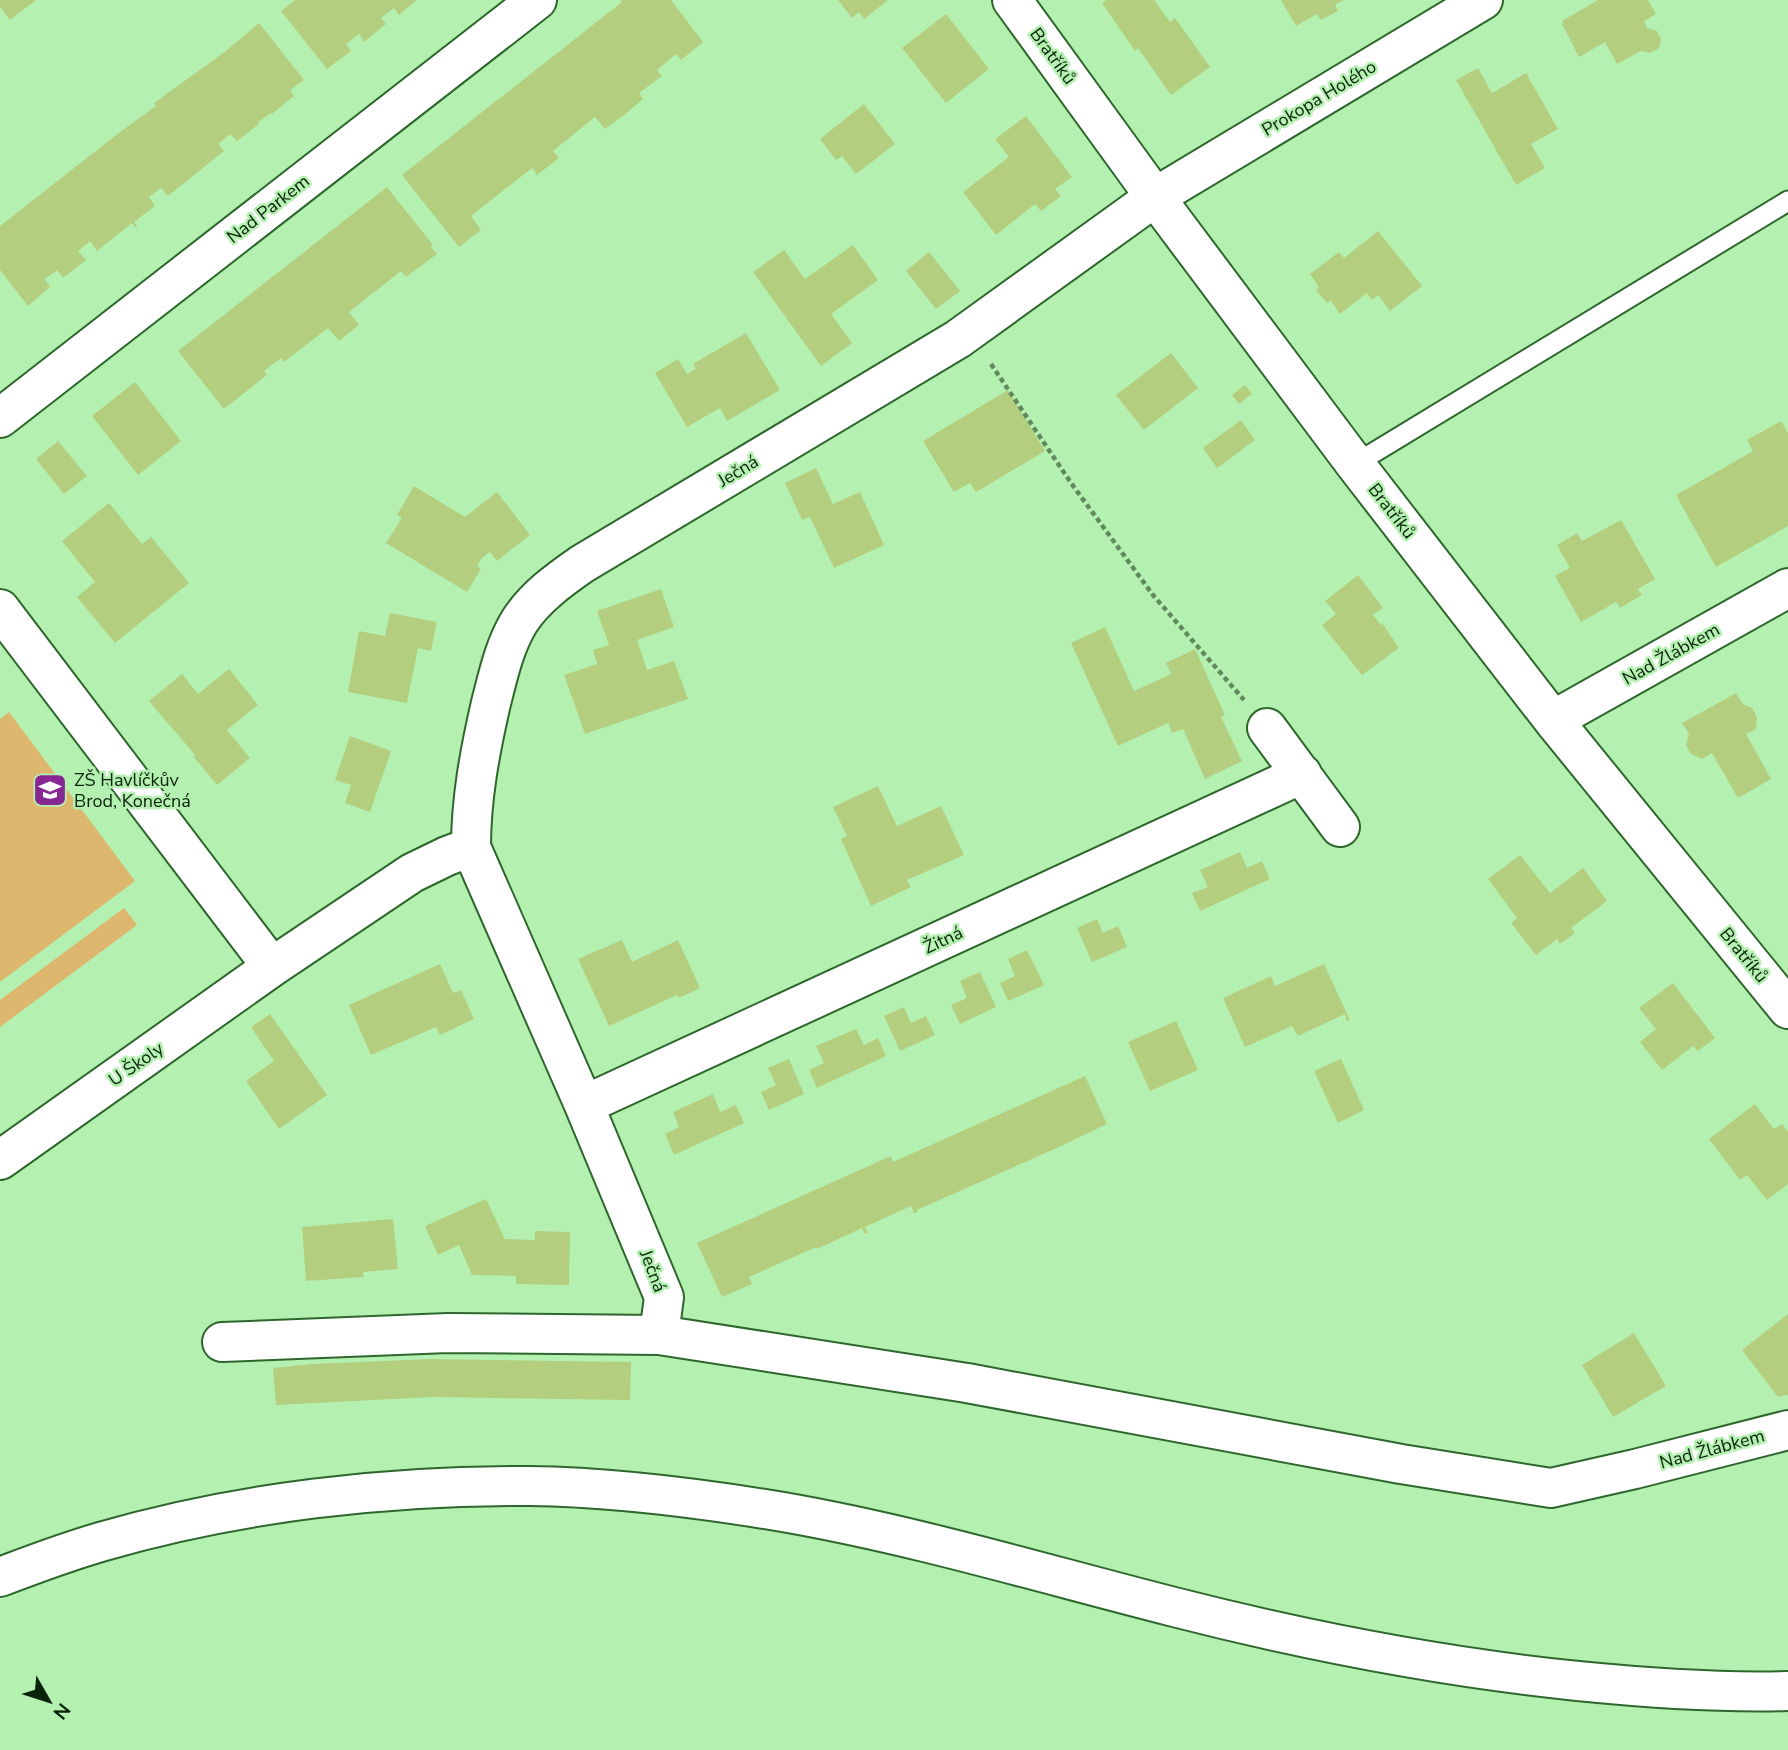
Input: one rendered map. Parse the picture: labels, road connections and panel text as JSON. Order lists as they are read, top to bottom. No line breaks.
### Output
{"streets":{"street":["Bratříků","Prokopa Holého","Nad Parkem","Ječná","Nad Žlábkem","Žitná","U Školy"]},"crossings":[["Bratříků","Prokopa Holého"],["Bratříků","Ječná"],["Bratříků","Nad Žlábkem"],["Prokopa Holého","Ječná"],["Ječná","Nad Žlábkem"],["Ječná","Žitná"]],"places":{"school or university":["ZŠ Havlíčkův Brod, Konečná"]},"north":"bottom right"}
